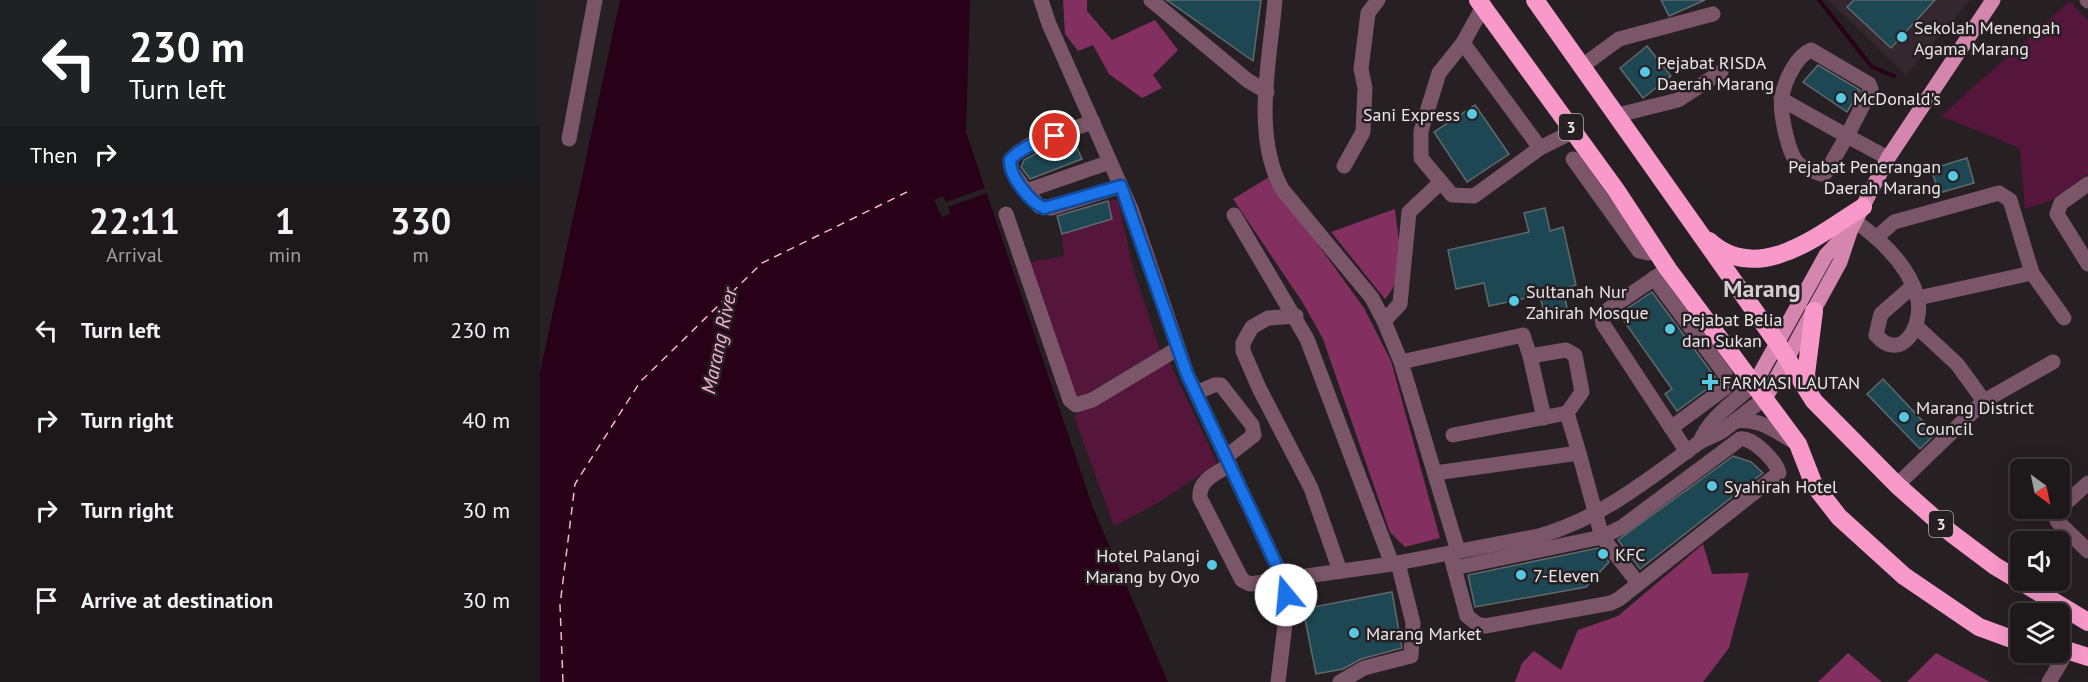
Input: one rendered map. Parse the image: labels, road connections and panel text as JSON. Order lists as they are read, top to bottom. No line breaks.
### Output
{"streets":{"highway":["3"]},"districts":["Marang"],"water":["Marang River"],"places":{"other":["Sekolah Menengah Agama Marang","Pejabat RISDA Daerah Marang","McDonald's","Sani Express","Pejabat Penerangan Daerah Marang","Sultanah Nur Zahirah Mosque","Pejabat Belia dan Sukan","Marang District Council","Syahirah Hotel","KFC","Hotel Palangi Marang by Oyo","7-Eleven","Marang Market"],"health":["FARMASI LAUTAN"]},"north":"bottom right","page":{"turn":["230 m","Turn left"],"then":"Then","eta":["22:11","Arrival","1","min","330","m"],"list":[{"name":"Turn left","value":"230 m"},{"name":"Turn right","value":"40 m"},{"name":"Turn right","value":"30 m"},{"name":"Arrive at destination","value":"30 m"}]}}
